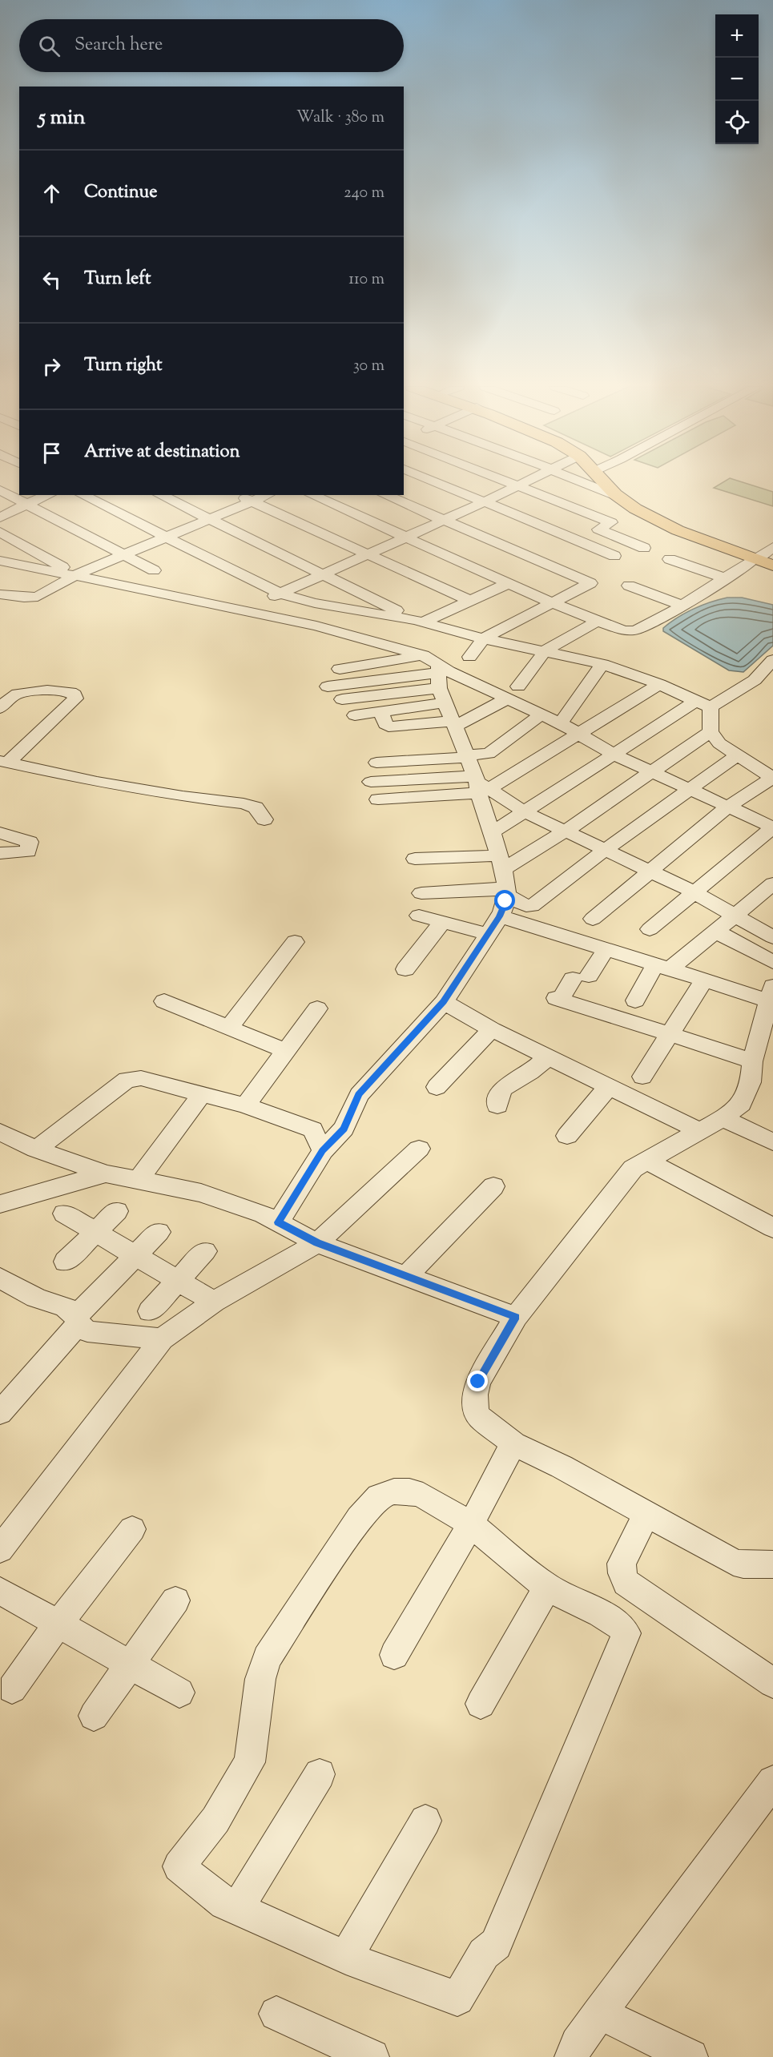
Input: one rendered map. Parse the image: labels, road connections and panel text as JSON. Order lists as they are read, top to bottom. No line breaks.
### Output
{"page":{"map_buttons":["+","−"],"search":"Search here","heading":["5 min","Walk · 380 m"],"list":[["Continue","240 m"],["Turn left","110 m"],["Turn right","30 m"],"Arrive at destination"]}}
